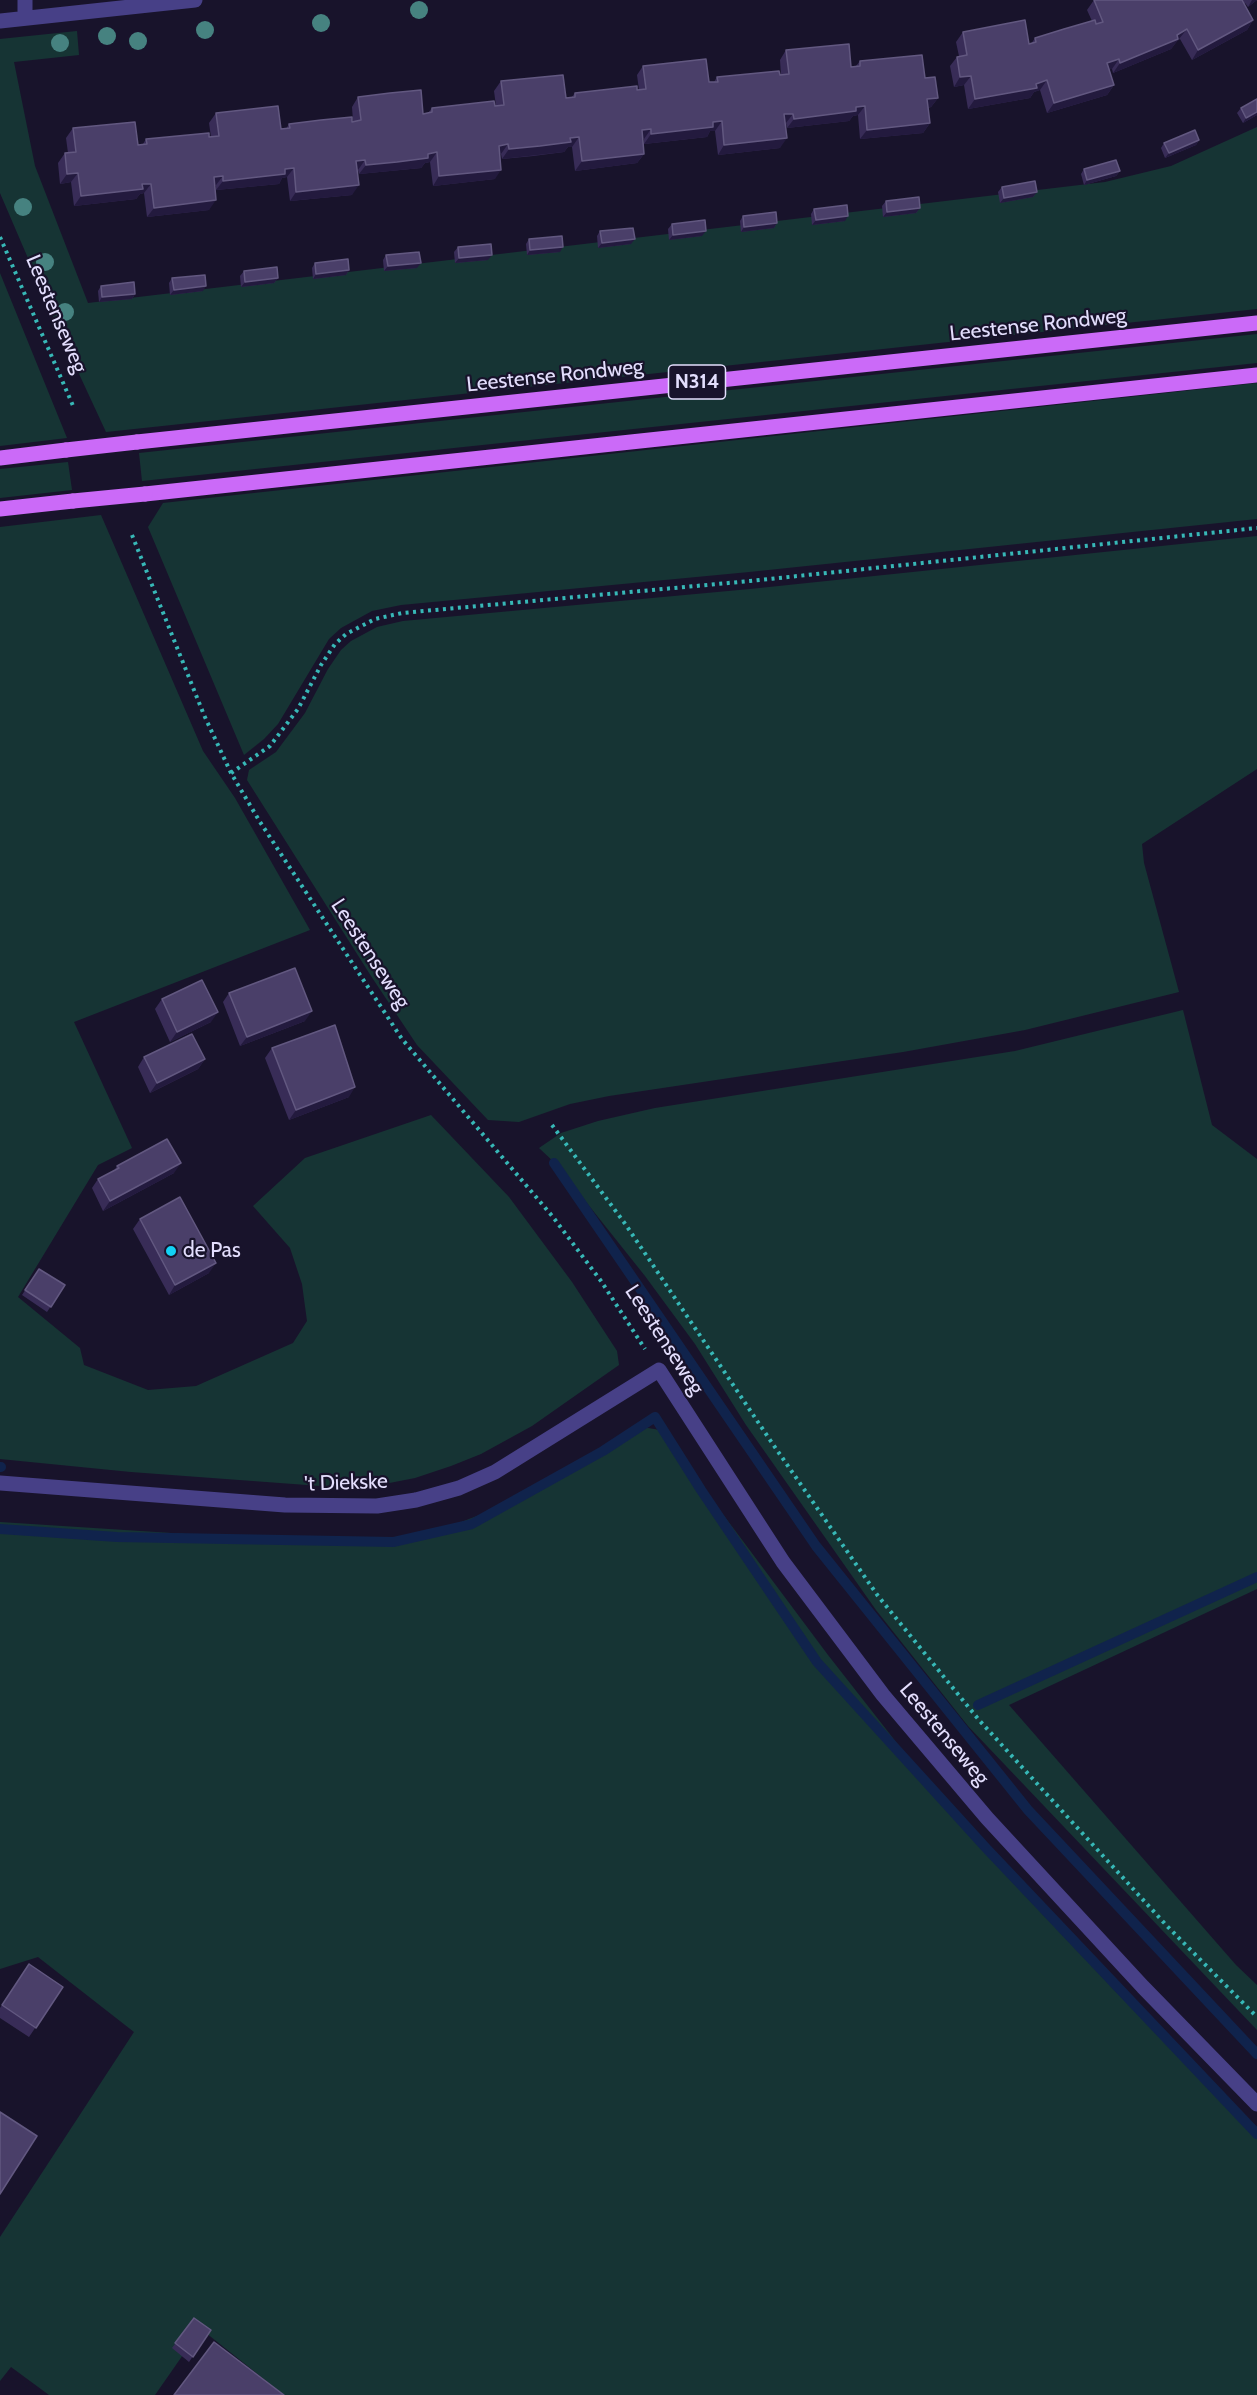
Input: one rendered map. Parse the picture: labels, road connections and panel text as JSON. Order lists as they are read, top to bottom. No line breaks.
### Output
{"streets":{"main road":["Leestense Rondweg","N314"],"street":["Leestenseweg","'t Diekske"]},"crossings":[["Leestenseweg","'t Diekske"]],"places":["de Pas"]}
